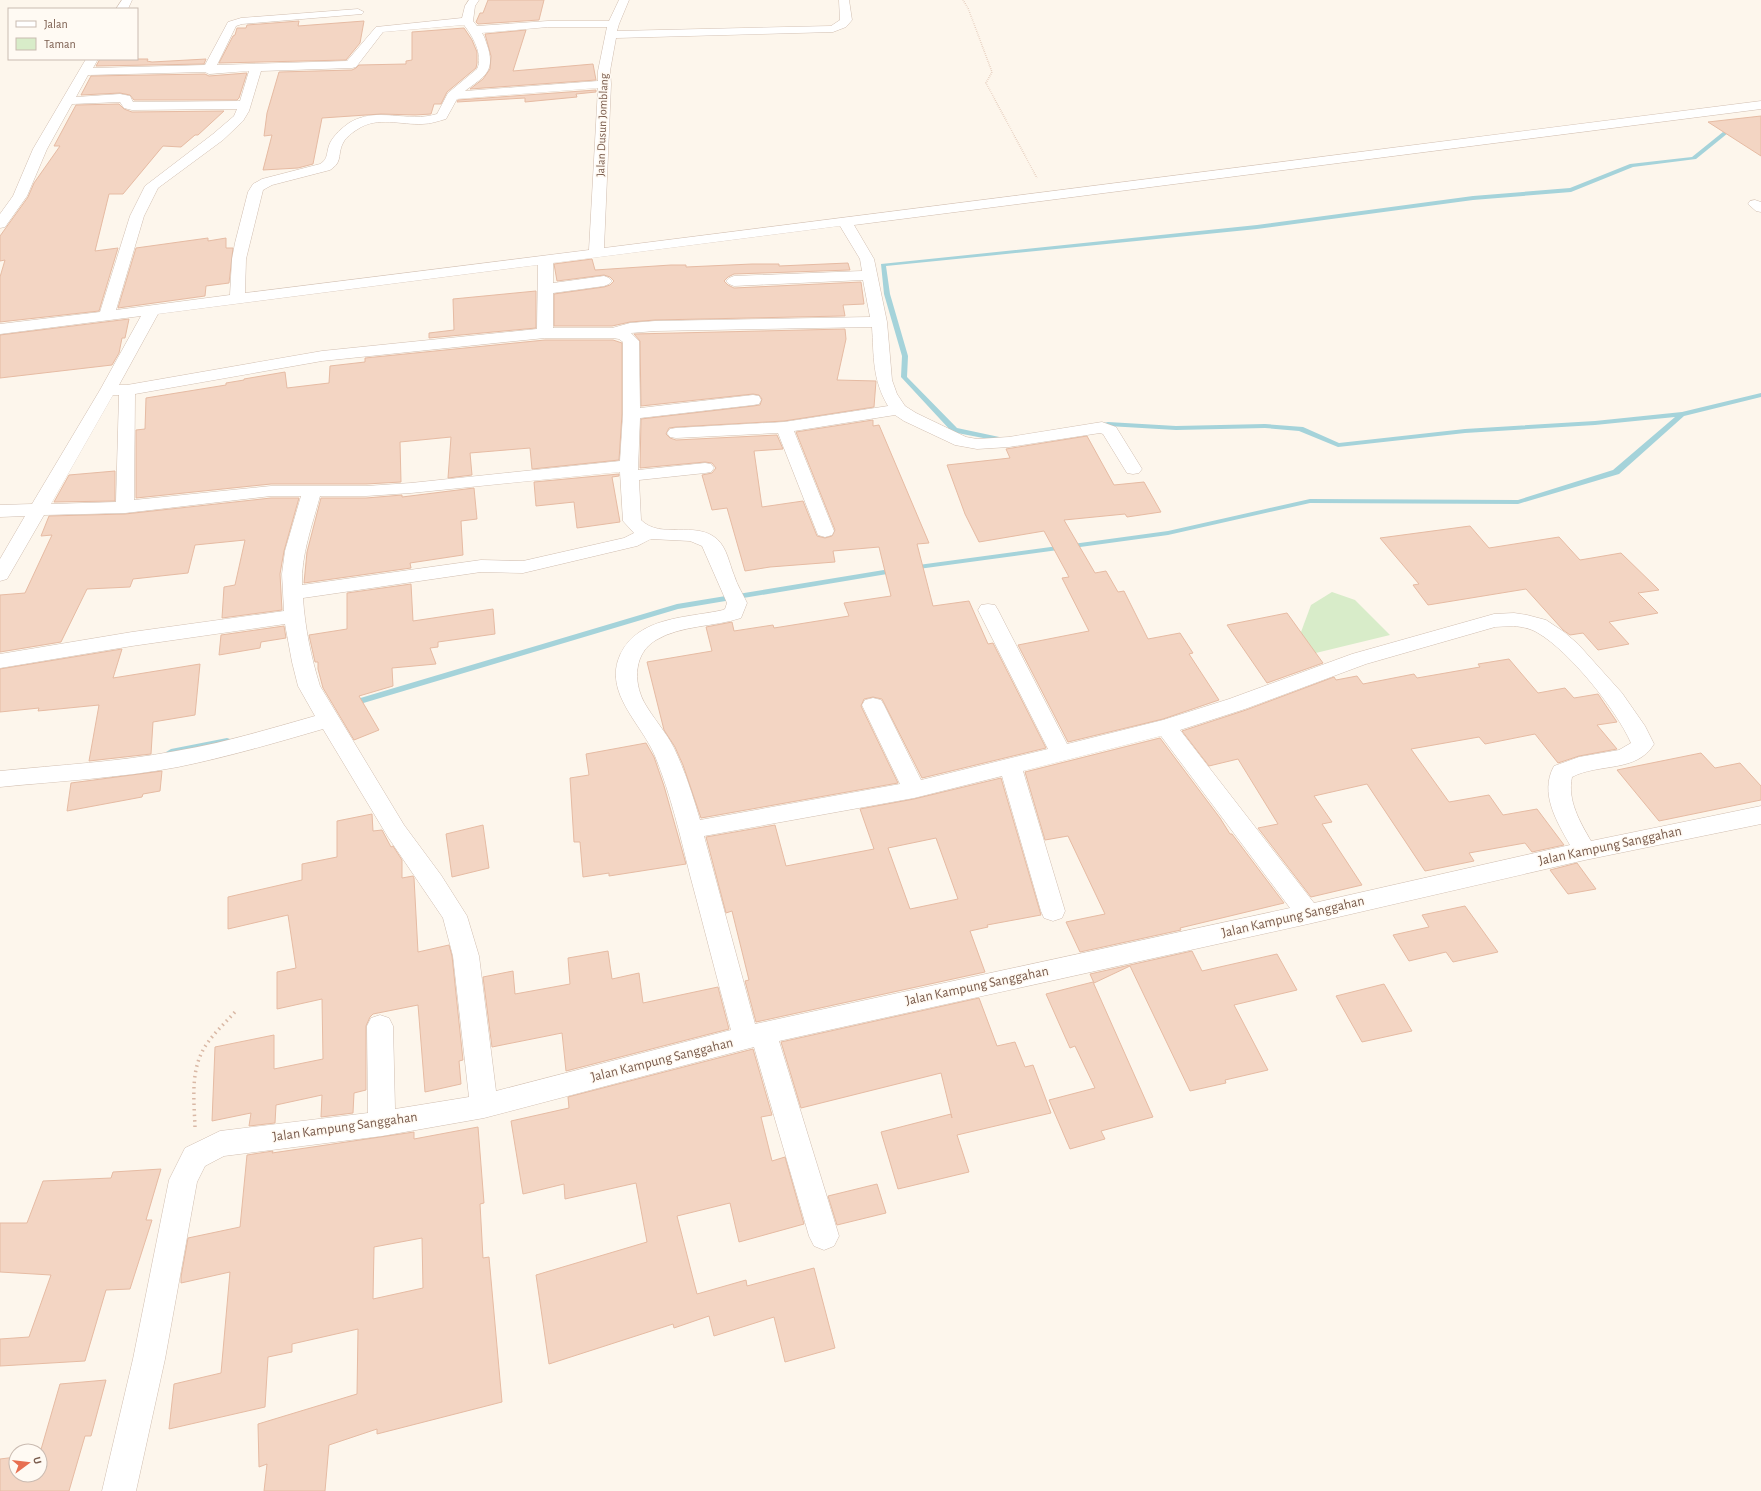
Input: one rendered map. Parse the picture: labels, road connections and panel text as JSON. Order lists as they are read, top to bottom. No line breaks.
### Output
{"streets":{"street":["Jalan Dusun Jomblang","Jalan Kampung Sanggahan"]},"legend":["Jalan","Taman"],"north":"right"}
